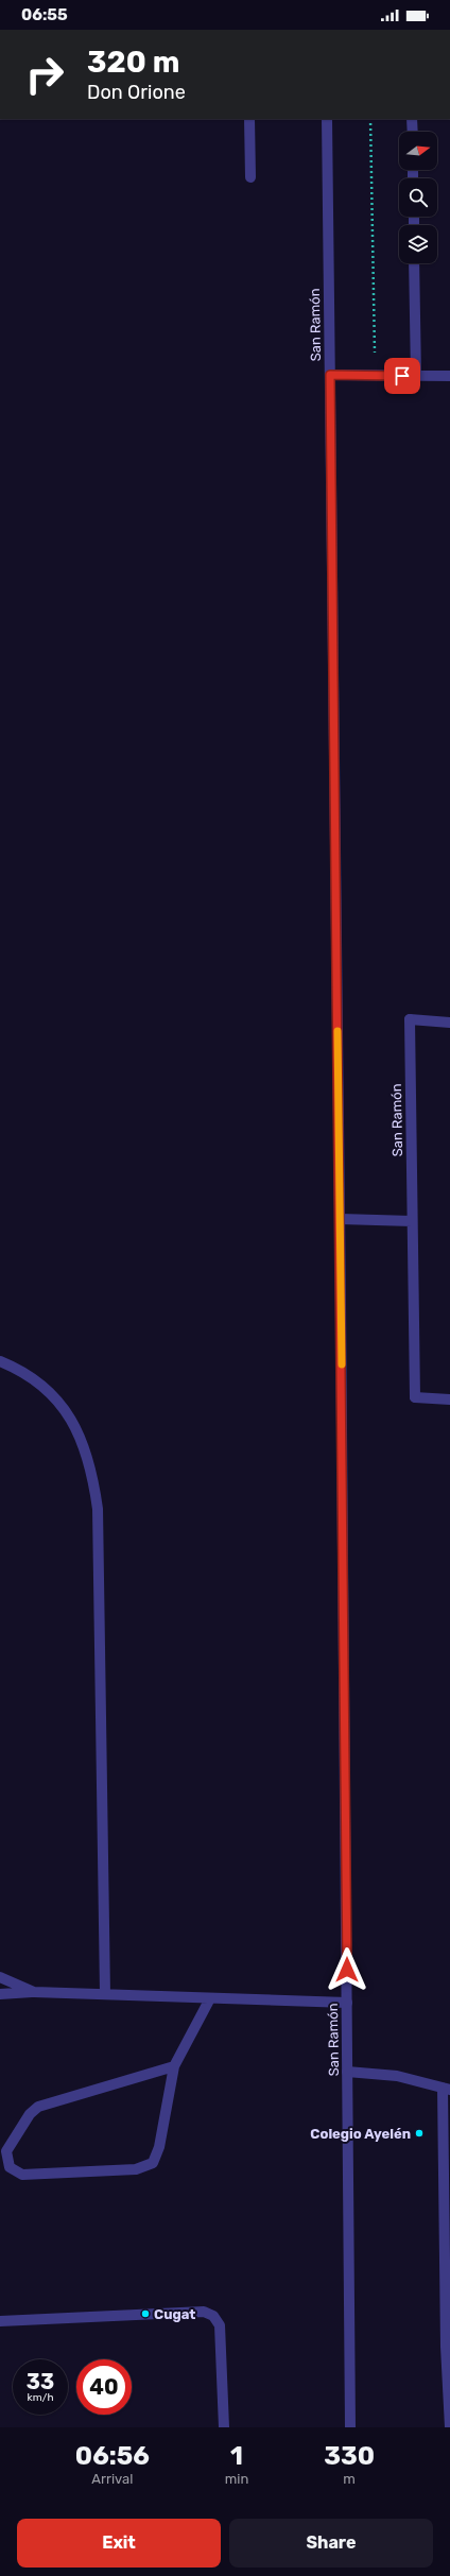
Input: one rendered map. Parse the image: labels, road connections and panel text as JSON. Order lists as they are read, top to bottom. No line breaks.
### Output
{"streets":{"street":["San Ramón"]},"places":["Colegio Ayelén","Cugat"],"north":"right","page":{"status":"06:55","turn":["320 m","Don Orione"],"speed":"33 km/h","limit":"40","eta":["06:56","Arrival","1","min","330","m"],"buttons":["Exit","Share"]}}
